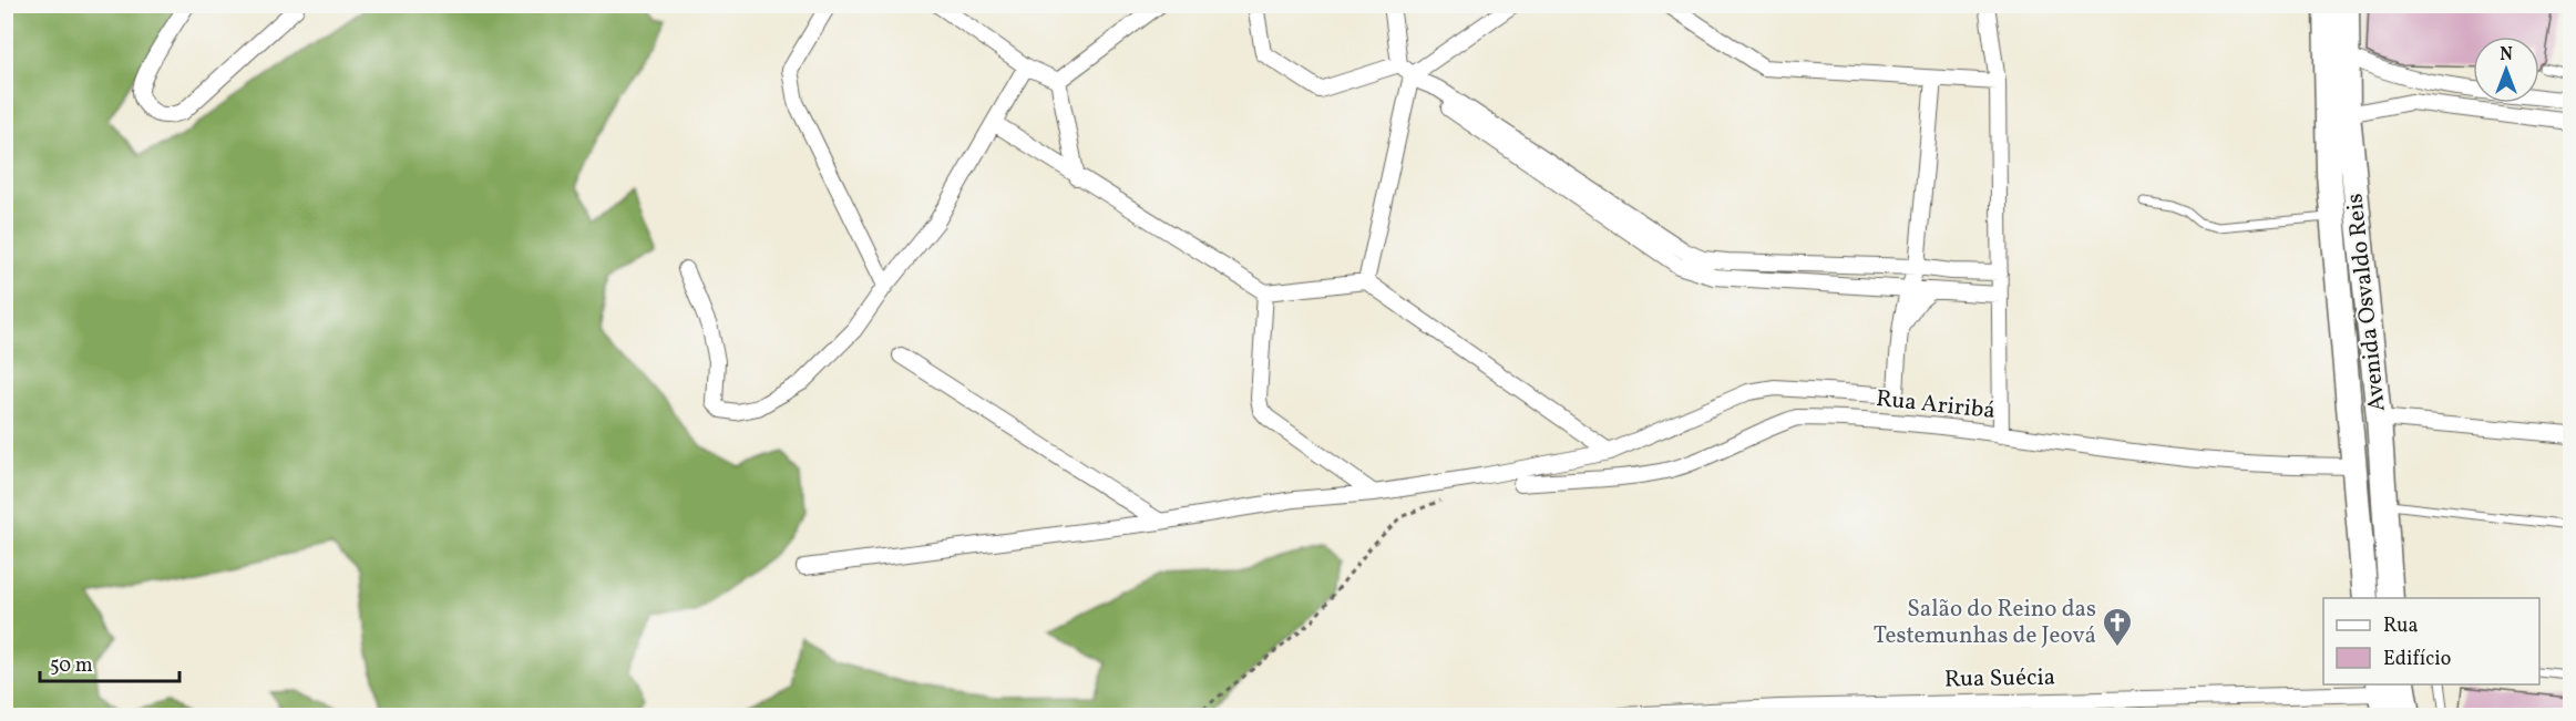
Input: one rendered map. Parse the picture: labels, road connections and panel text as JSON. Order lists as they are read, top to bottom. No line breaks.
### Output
{"streets":{"main road":["Avenida Osvaldo Reis"],"street":["Rua Ariribá","Rua Suécia"]},"crossings":[["Avenida Osvaldo Reis","Rua Ariribá"]],"places":{"church":["Salão do Reino das Testemunhas de Jeová"]},"legend":["Rua","Edifício"],"scale_bar":"50 m","north":"top"}
